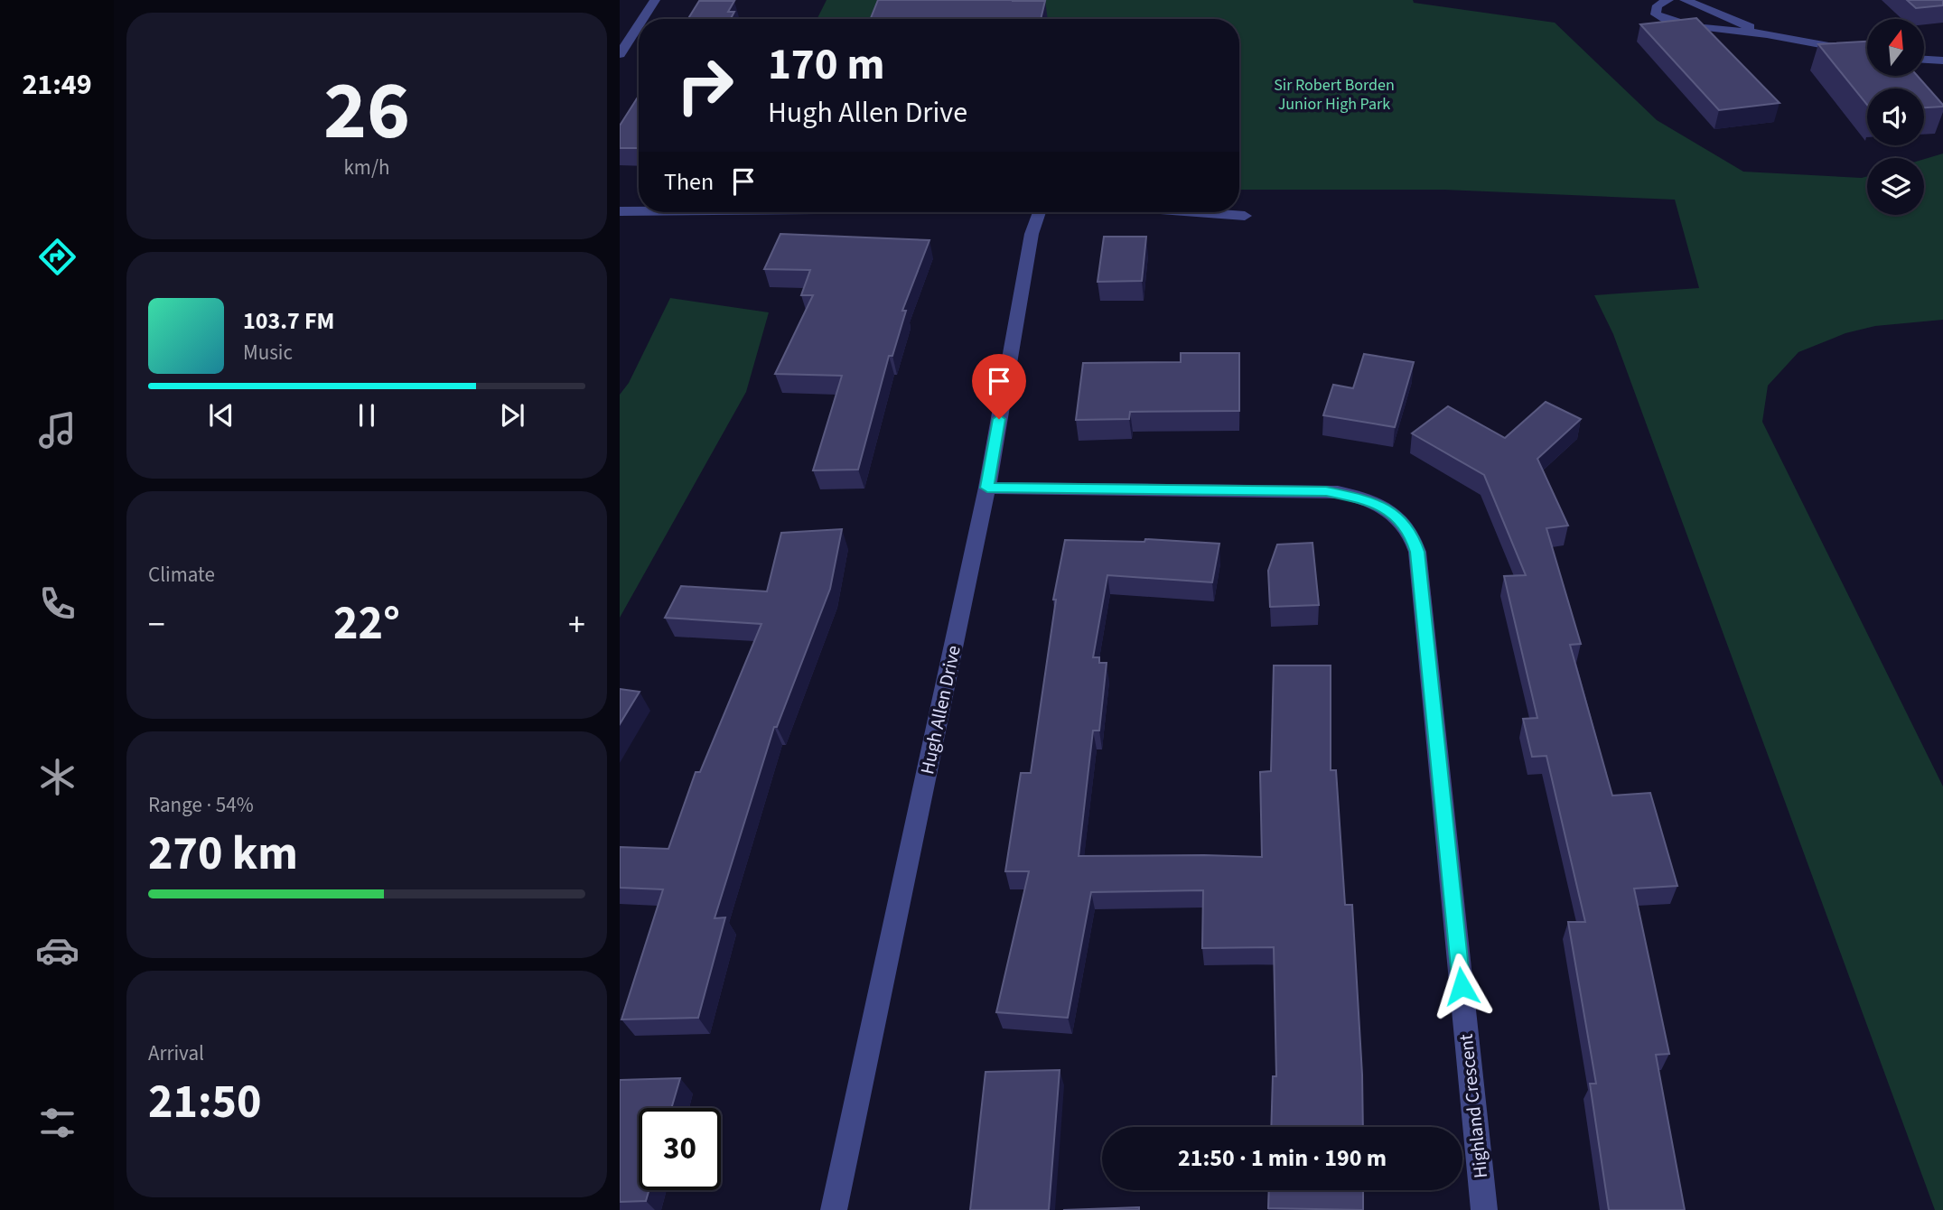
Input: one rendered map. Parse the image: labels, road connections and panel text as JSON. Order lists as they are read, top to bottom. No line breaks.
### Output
{"streets":{"street":["Hugh Allen Drive","Highland Crescent"]},"crossings":[["Hugh Allen Drive","Highland Crescent"]],"parks":["Sir Robert Borden Junior High Park"],"north":"top","page":{"tabs":"21:49","tile":[["26","km/h"],"Climate",["Range · 54%","270 km"],["Arrival","21:50"]],"turn":["170 m","Hugh Allen Drive"],"then":"Then","song":["103.7 FM","Music"],"heat":["−","22°","+"],"limit":"30","trip":"21:50 · 1 min · 190 m"}}
